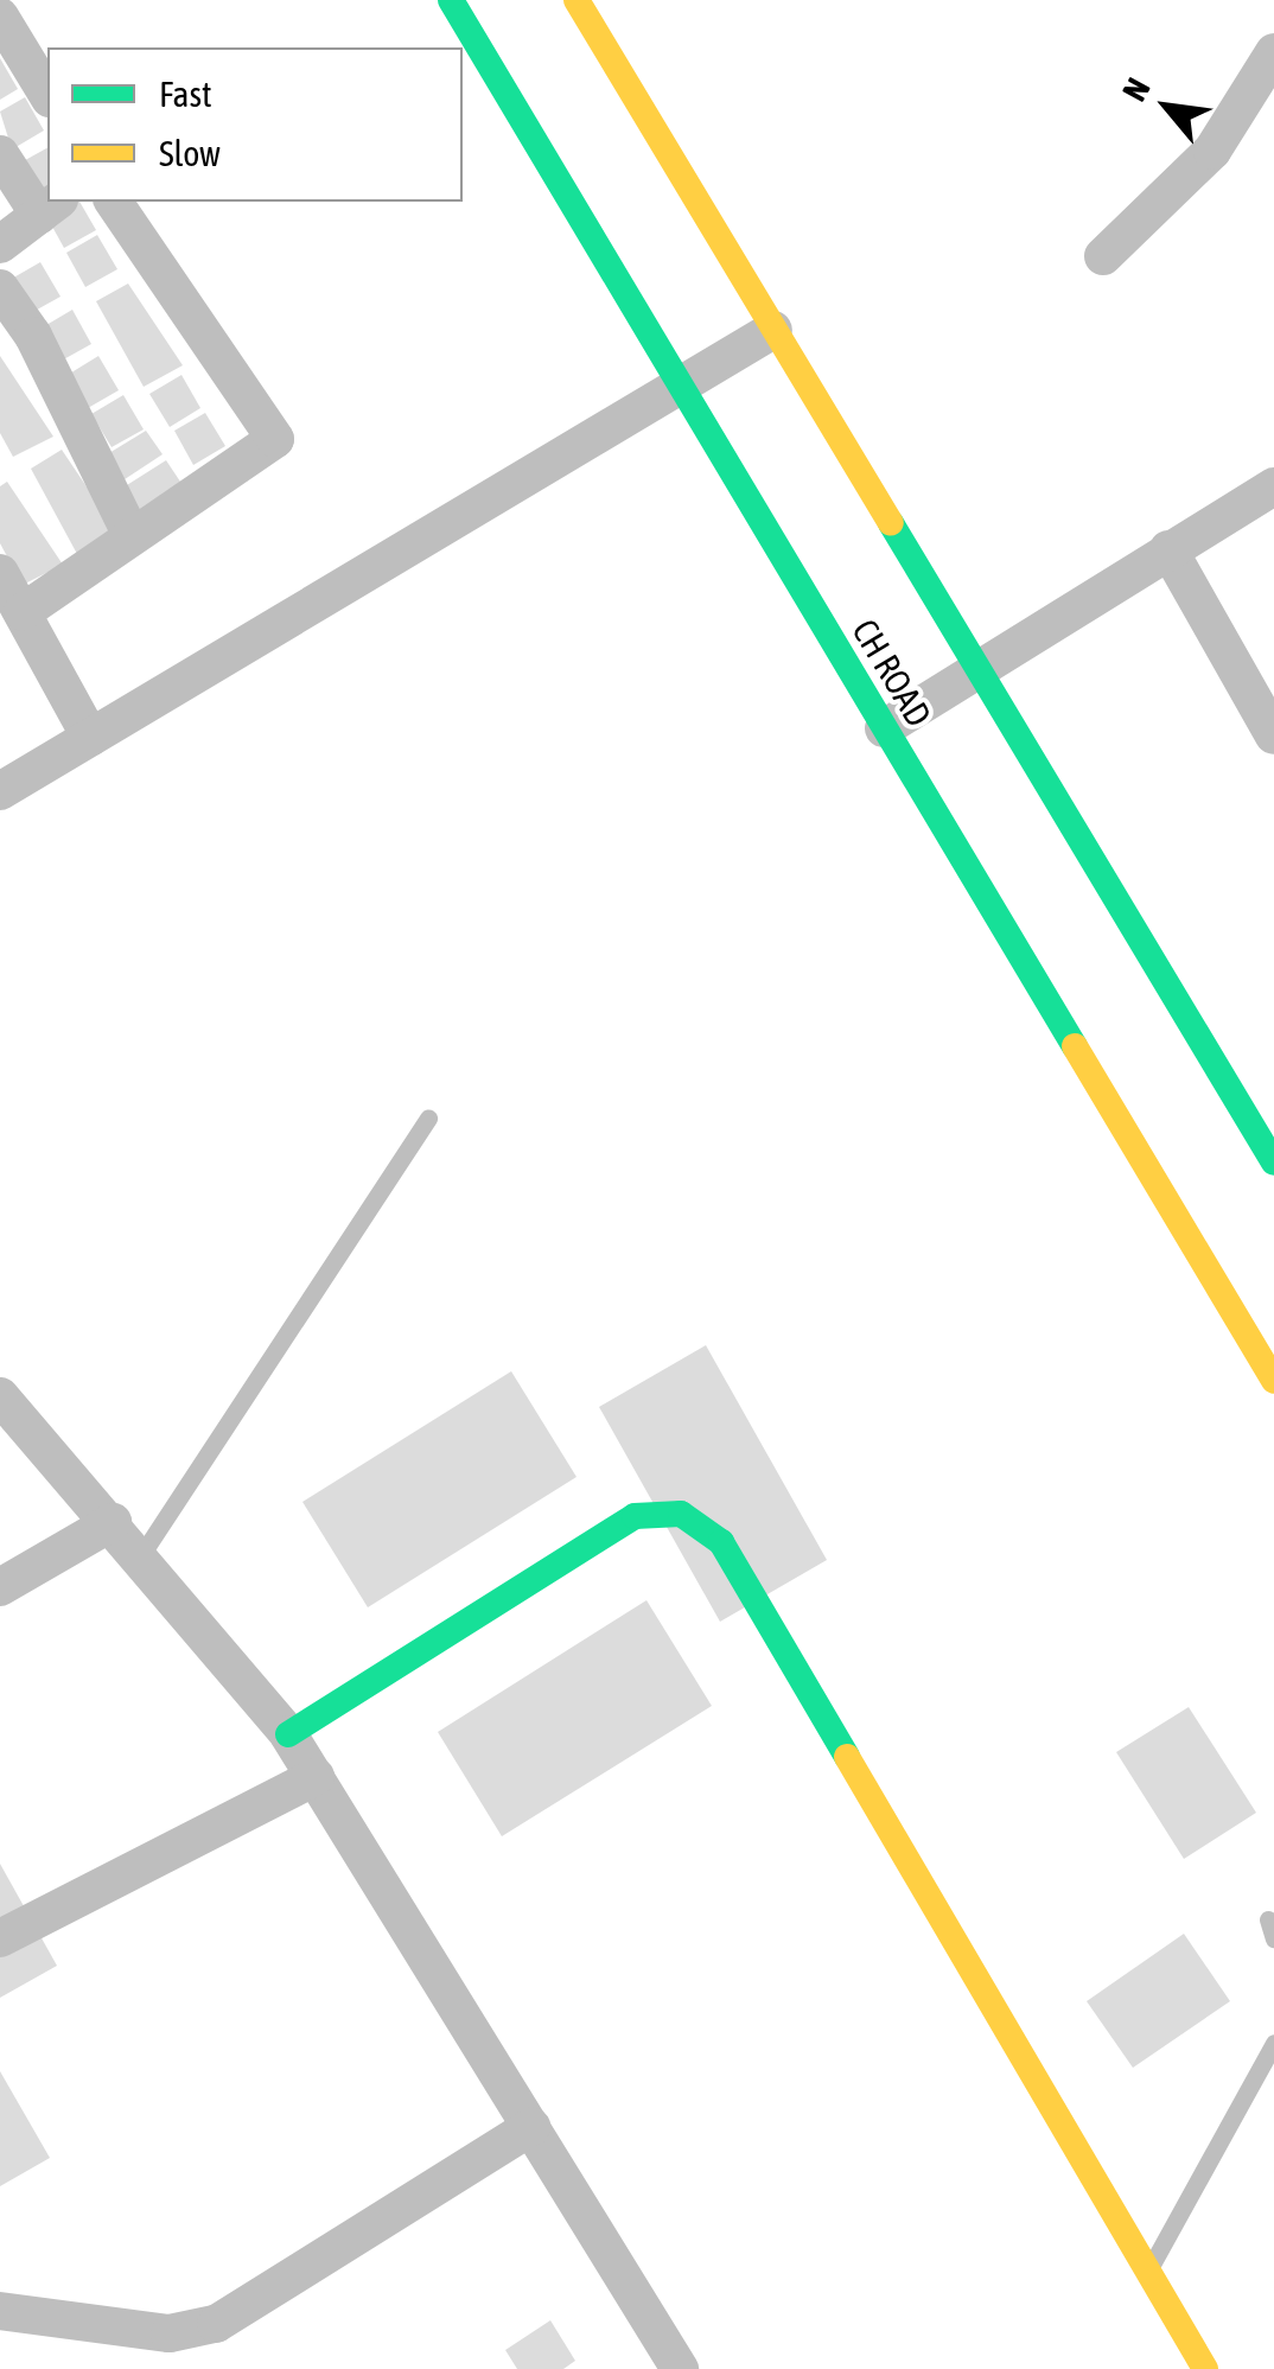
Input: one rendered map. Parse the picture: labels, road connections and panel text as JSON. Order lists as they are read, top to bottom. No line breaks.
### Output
{"streets":{"street":["CH ROAD"]},"legend":["Fast","Slow"],"north":"top left"}
